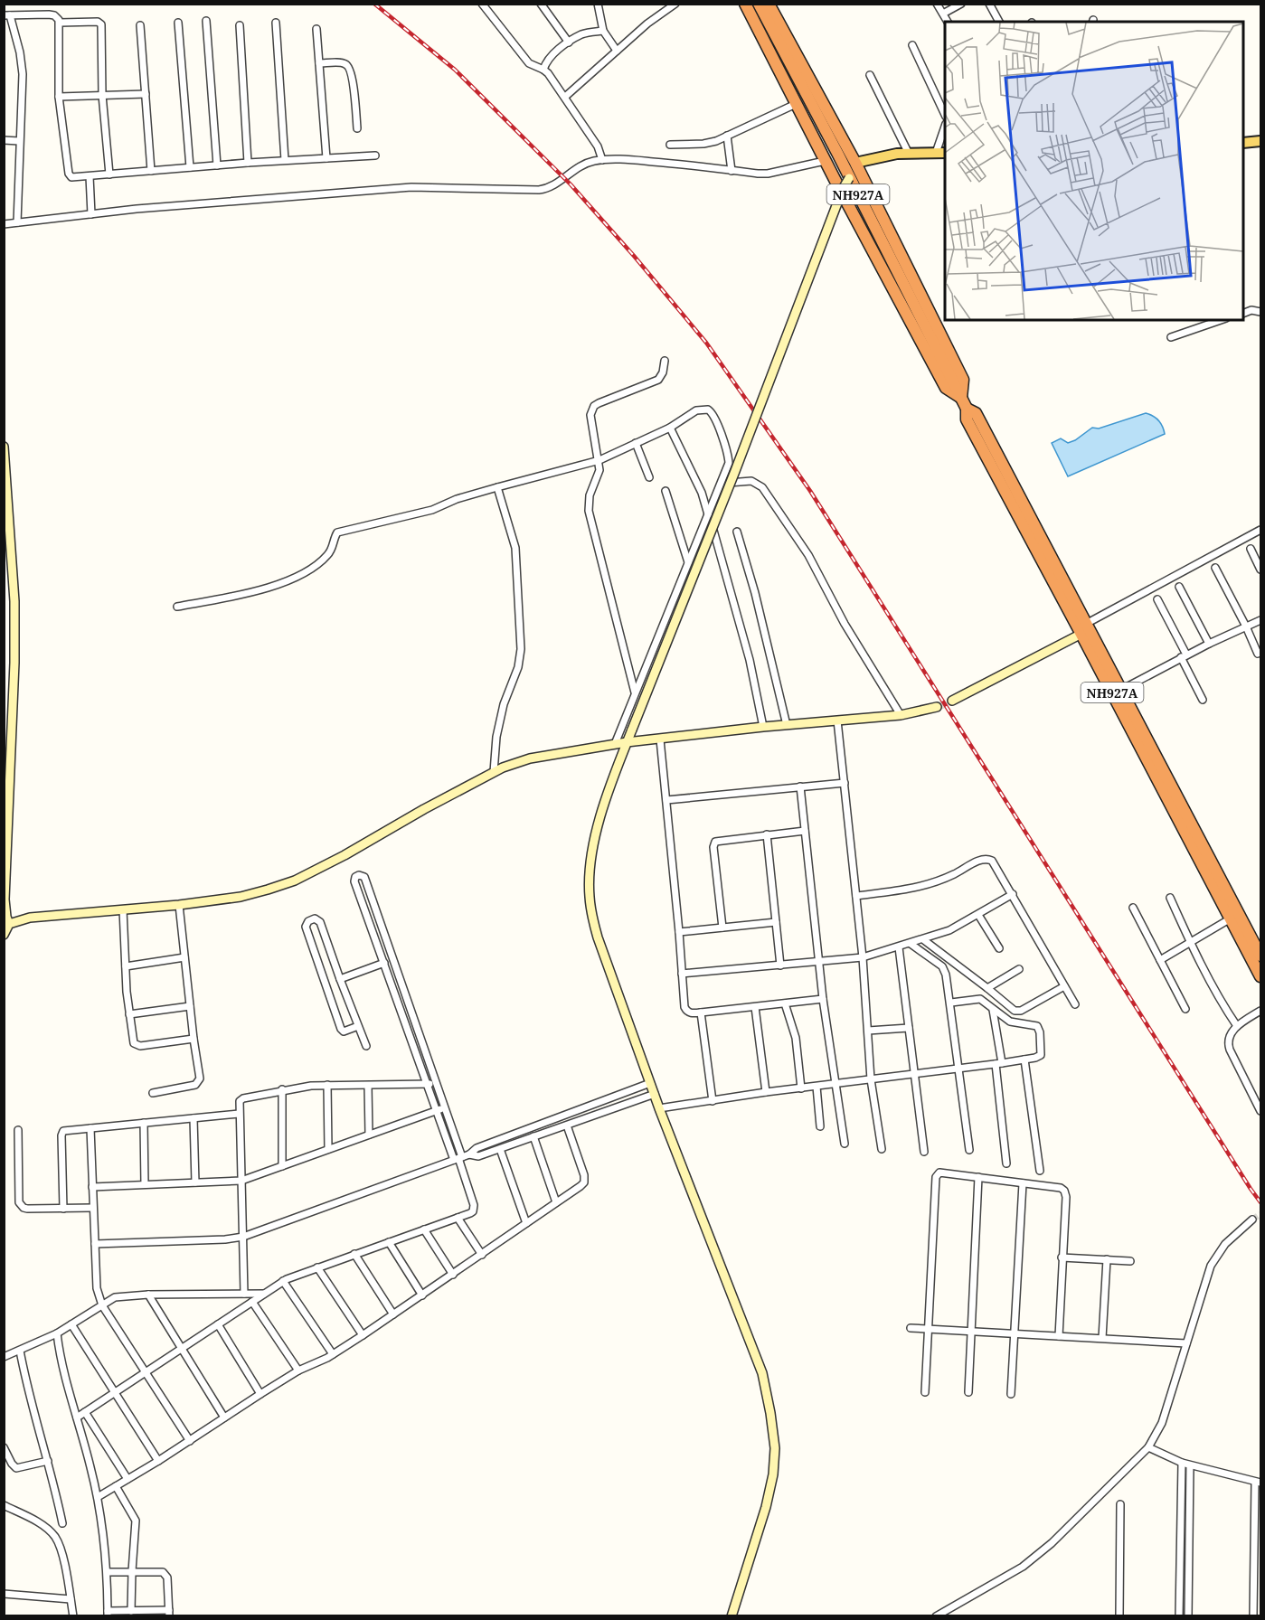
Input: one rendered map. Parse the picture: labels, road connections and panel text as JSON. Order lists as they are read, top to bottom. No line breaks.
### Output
{"streets":{"highway":["NH927A"]}}
